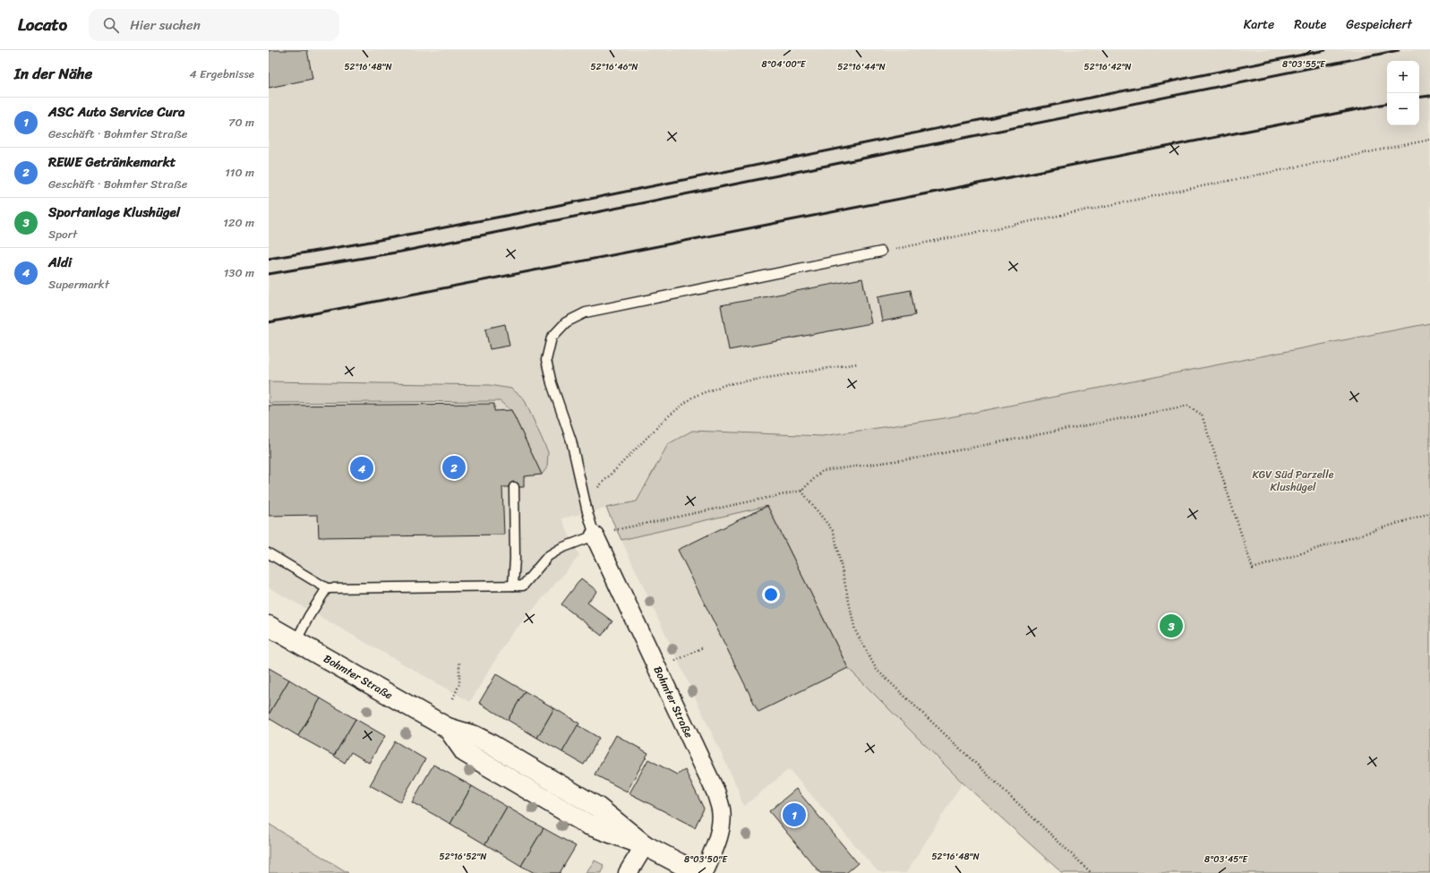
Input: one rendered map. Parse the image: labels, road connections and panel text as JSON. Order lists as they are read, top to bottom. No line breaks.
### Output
{"streets":{"main road":["Bohmter Straße"]},"parks":["KGV Süd Parzelle Klushügel"],"page":{"header":"Locato","search":"Hier suchen","nav":["Karte","Route","Gespeichert"],"heading":["In der Nähe","4 Ergebnisse"],"map_buttons":["+","−"],"list":[{"mark":"1","name":"ASC Auto Service Cura","note":"Geschäft · Bohmter Straße","value":"70 m"},{"mark":"2","name":"REWE Getränkemarkt","note":"Geschäft · Bohmter Straße","value":"110 m"},{"mark":"3","name":"Sportanlage Klushügel","note":"Sport","value":"120 m"},{"mark":"4","name":"Aldi","note":"Supermarkt","value":"130 m"}],"pins":["2","4","3","1"]},"coordinates":["8°04'00\"E","8°03'55\"E","52°16'48\"N","52°16'46\"N","52°16'44\"N","52°16'42\"N","52°16'52\"N","8°03'50\"E","8°03'45\"E"]}
